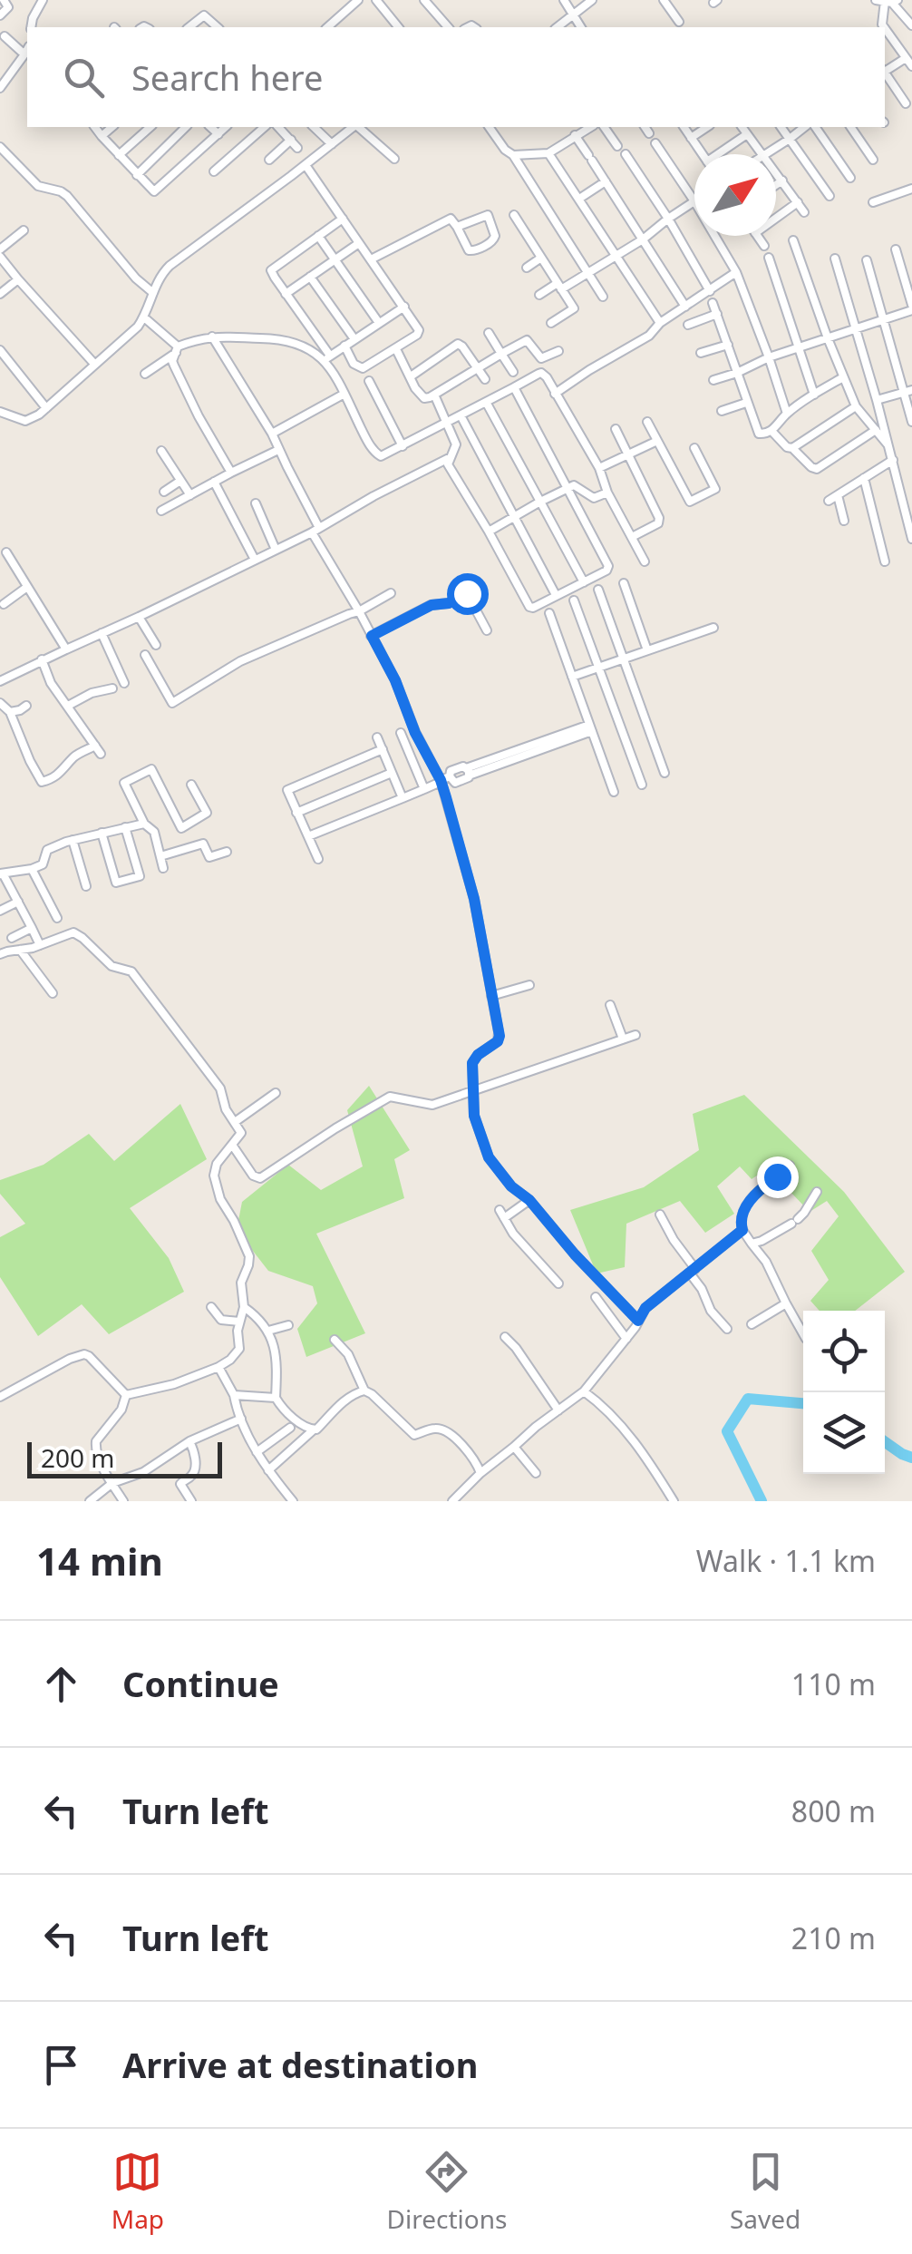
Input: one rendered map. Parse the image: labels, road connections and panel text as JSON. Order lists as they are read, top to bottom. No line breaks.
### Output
{"scale_bar":"200 m","north":"top right","page":{"search":"Search here","scale":"200 m","heading":["14 min","Walk · 1.1 km"],"list":[["Continue","110 m"],["Turn left","800 m"],["Turn left","210 m"],"Arrive at destination"],"nav":["Map","Directions","Saved"]}}
